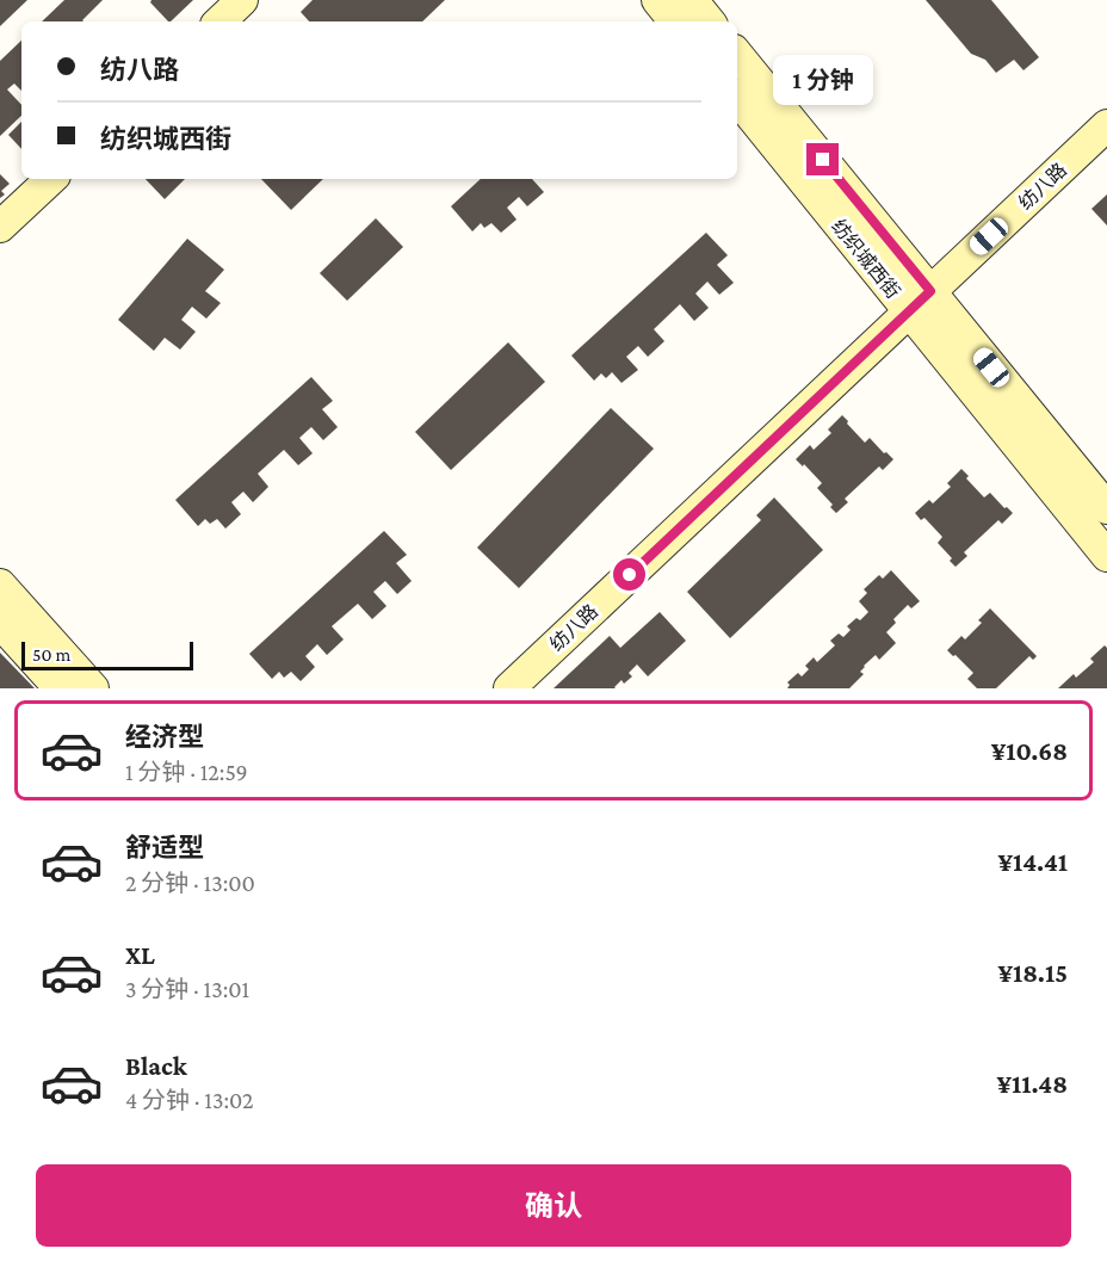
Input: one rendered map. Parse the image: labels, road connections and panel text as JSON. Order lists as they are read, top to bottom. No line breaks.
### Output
{"streets":{"street":["纺八路","纺织城西街"]},"crossings":[["纺八路","纺织城西街"]],"scale_bar":"50 m","page":{"banner":["纺八路","纺织城西街"],"bubble":"1 分钟","scale":"50 m","list":[{"name":"经济型","note":"1 分钟 · 12:59","value":"¥10.68"},{"name":"舒适型","note":"2 分钟 · 13:00","value":"¥14.41"},{"name":"XL","note":"3 分钟 · 13:01","value":"¥18.15"},{"name":"Black","note":"4 分钟 · 13:02","value":"¥11.48"}],"buttons":"确认"}}
